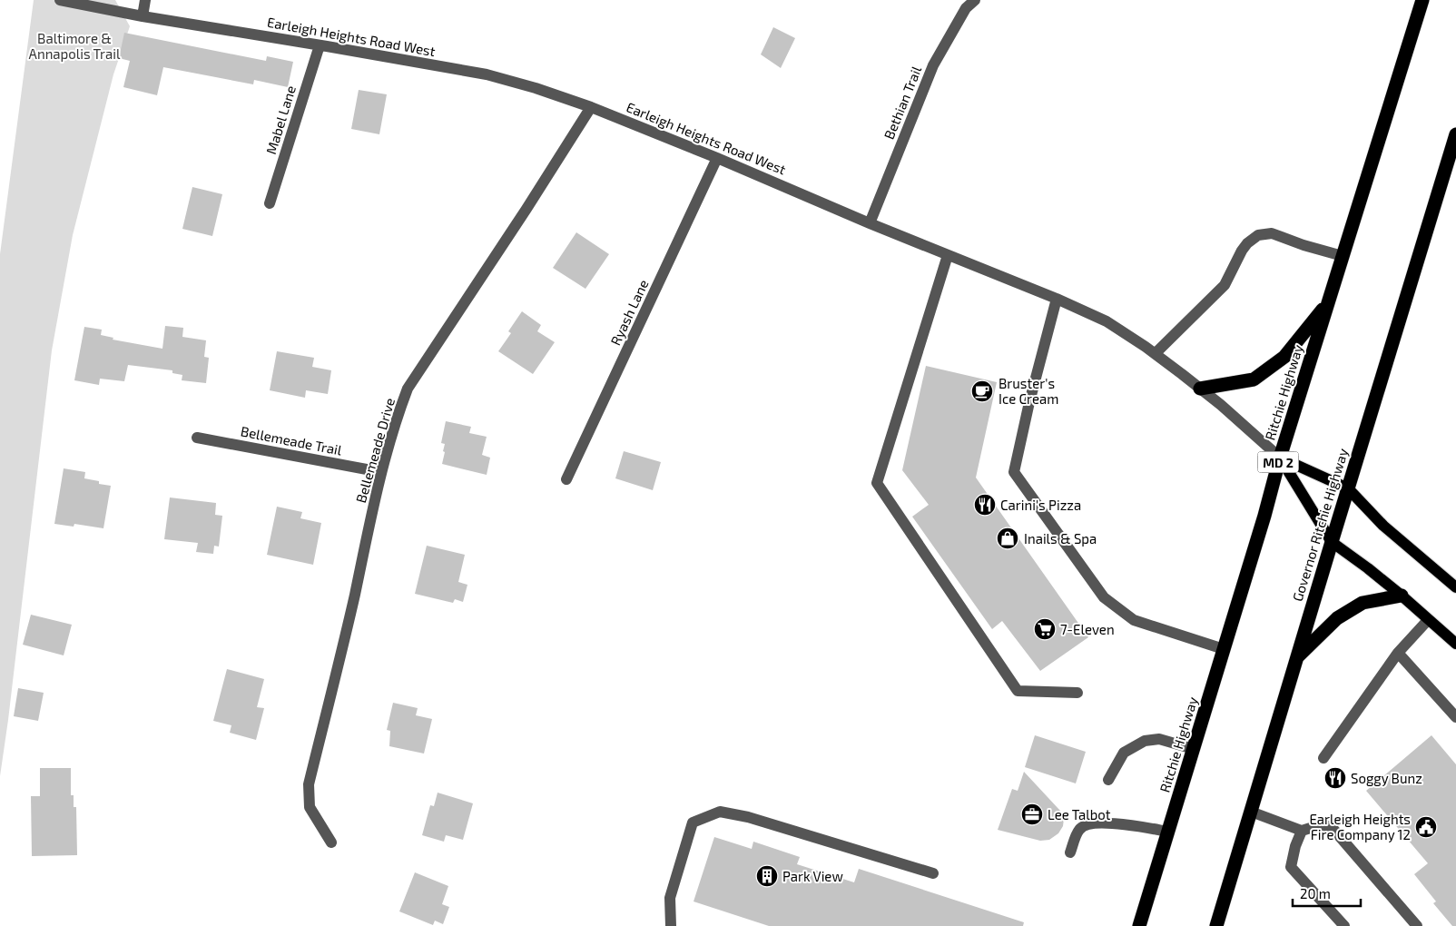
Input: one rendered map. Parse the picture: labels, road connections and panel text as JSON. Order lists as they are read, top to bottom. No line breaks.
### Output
{"streets":{"highway":["Ritchie Highway","MD 2","Governor Ritchie Highway"],"street":["Earleigh Heights Road West","Bethian Trail","Mabel Lane","Ryash Lane","Bellemeade Trail","Bellemeade Drive"]},"crossings":[["Earleigh Heights Road West","Bethian Trail"],["Earleigh Heights Road West","Mabel Lane"],["Earleigh Heights Road West","Ryash Lane"],["Earleigh Heights Road West","Ritchie Highway"],["Earleigh Heights Road West","Bellemeade Drive"],["Bellemeade Trail","Bellemeade Drive"]],"parks":["Baltimore & Annapolis Trail"],"places":{"cafe":["Bruster's Ice Cream"],"restaurant":["Carini's Pizza","Soggy Bunz"],"shop":["Inails & Spa"],"supermarket":["7-Eleven"],"office":["Lee Talbot"],"public building":["Earleigh Heights Fire Company 12"],"building":["Park View"]},"scale_bar":"20 m"}
